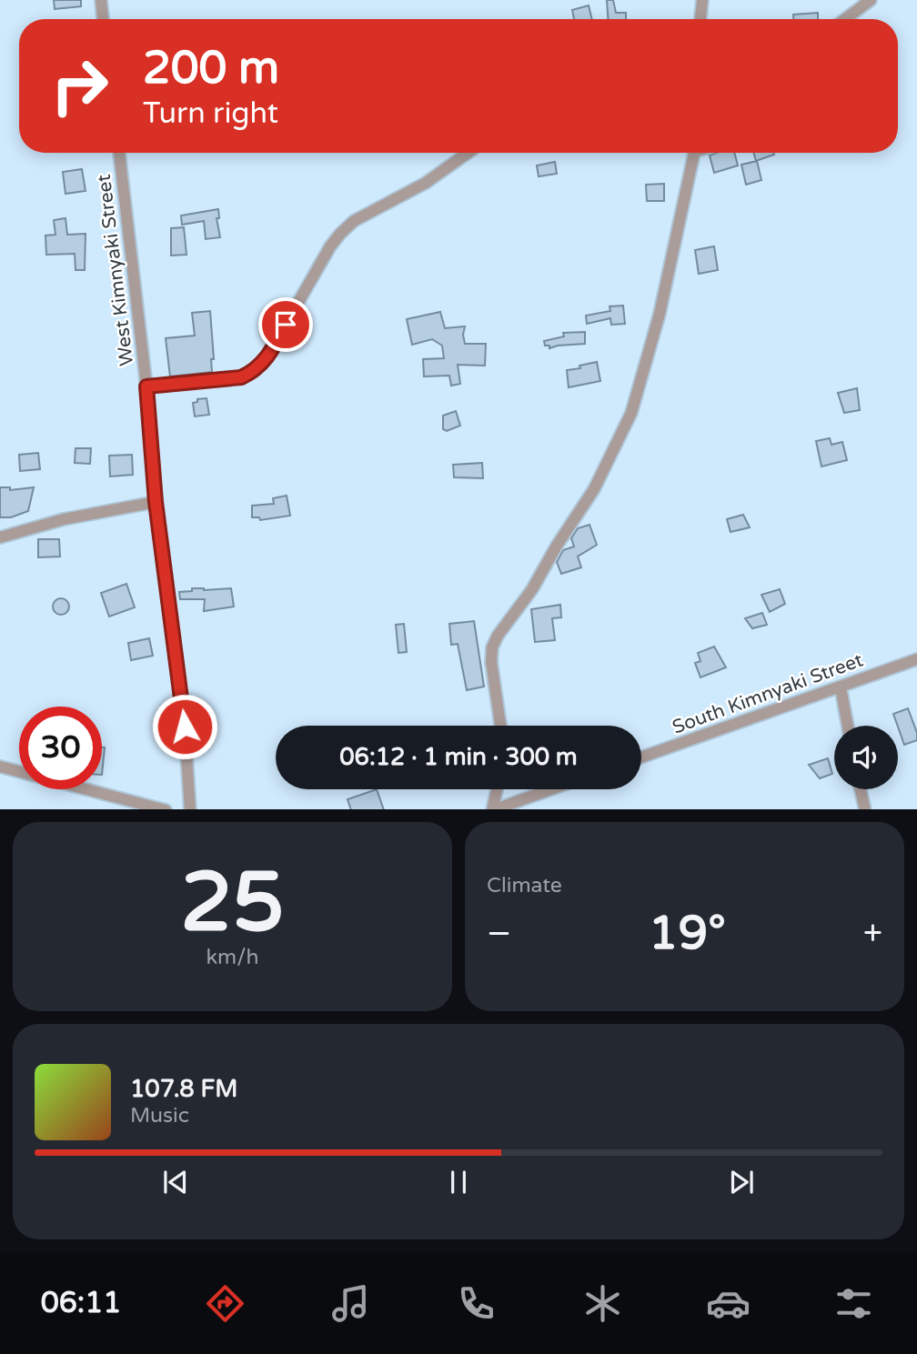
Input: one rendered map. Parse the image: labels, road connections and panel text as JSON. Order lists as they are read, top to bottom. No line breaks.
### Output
{"streets":{"street":["West Kimnyaki Street","South Kimnyaki Street"]},"page":{"turn":["200 m","Turn right"],"limit":"30","trip":"06:12 · 1 min · 300 m","tile":[["25","km/h"],"Climate"],"heat":["−","19°","+"],"song":["107.8 FM","Music"],"tabs":"06:11"}}
